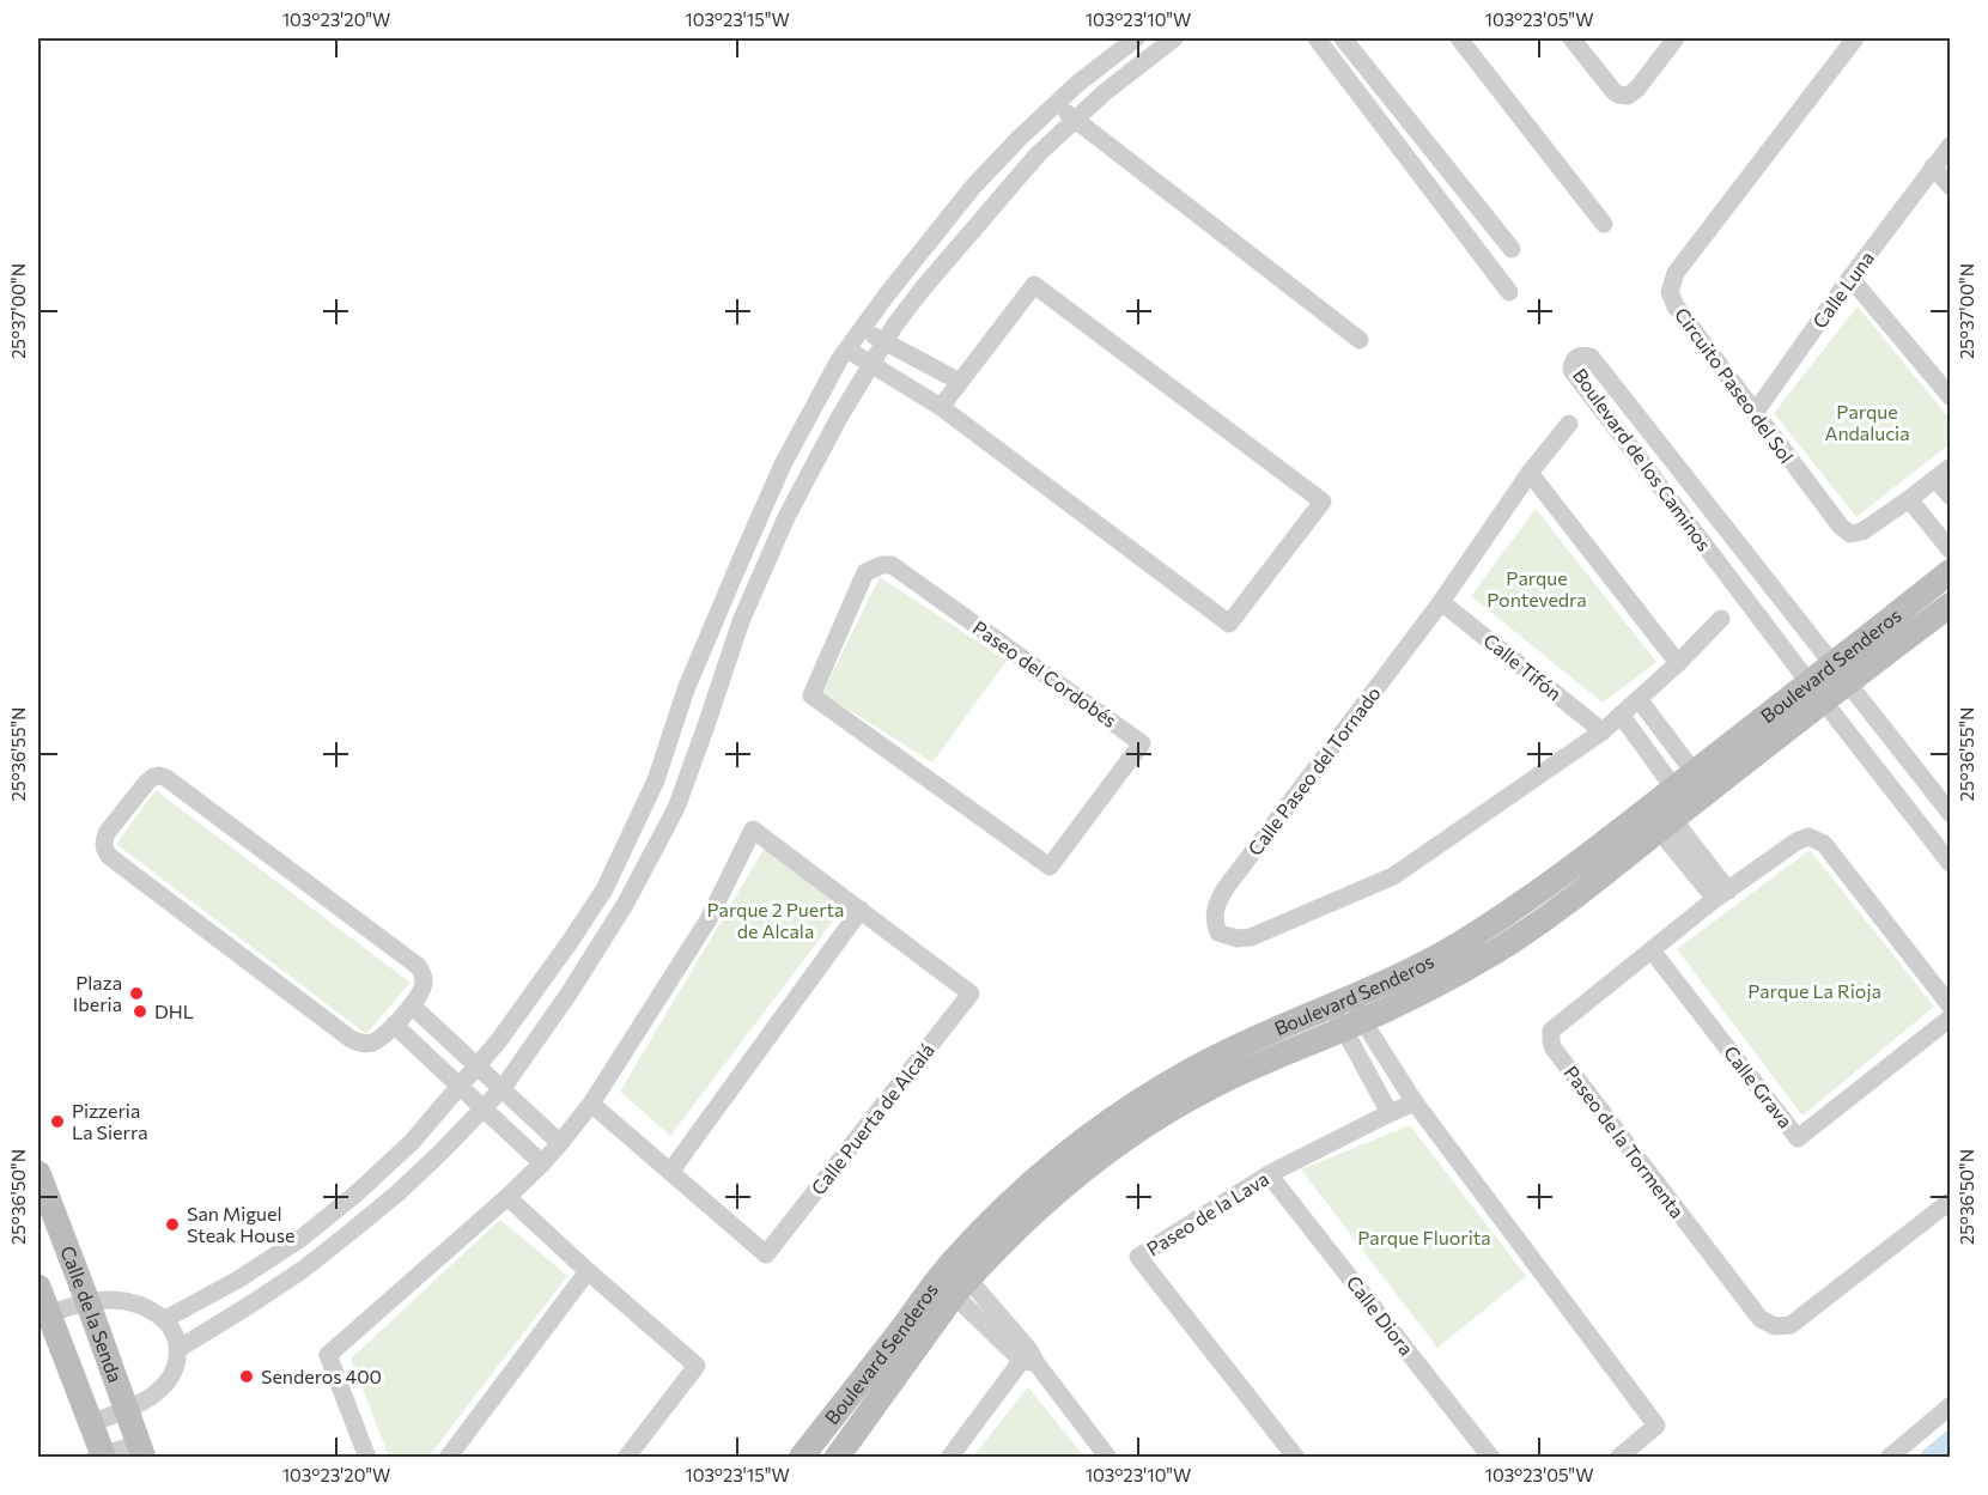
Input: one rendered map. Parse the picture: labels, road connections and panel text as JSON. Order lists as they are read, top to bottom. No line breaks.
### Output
{"streets":{"main road":["Boulevard Senderos","Calle de la Senda"],"street":["Calle Luna","Circuito Paseo del Sol","Boulevard de los Caminos","Calle Tifón","Paseo del Cordobés","Calle Paseo del Tornado","Calle Grava","Calle Puerta de Alcalá","Paseo de la Tormenta","Paseo de la Lava","Calle Diora"]},"crossings":[["Calle Luna","Circuito Paseo del Sol"],["Boulevard de los Caminos","Boulevard Senderos"],["Calle Tifón","Calle Paseo del Tornado"],["Calle Grava","Paseo de la Tormenta"],["Paseo de la Lava","Calle Diora"]],"parks":["Parque Andalucia","Parque Pontevedra","Parque 2 Puerta de Alcala","Parque La Rioja","Parque Fluorita"],"places":["Plaza Iberia","DHL","Pizzeria La Sierra","San Miguel Steak House","Senderos 400"],"coordinates":["103°23'20\"W","103°23'15\"W","103°23'10\"W","103°23'05\"W","25°37'00\"N","25°36'55\"N","25°36'50\"N"]}
